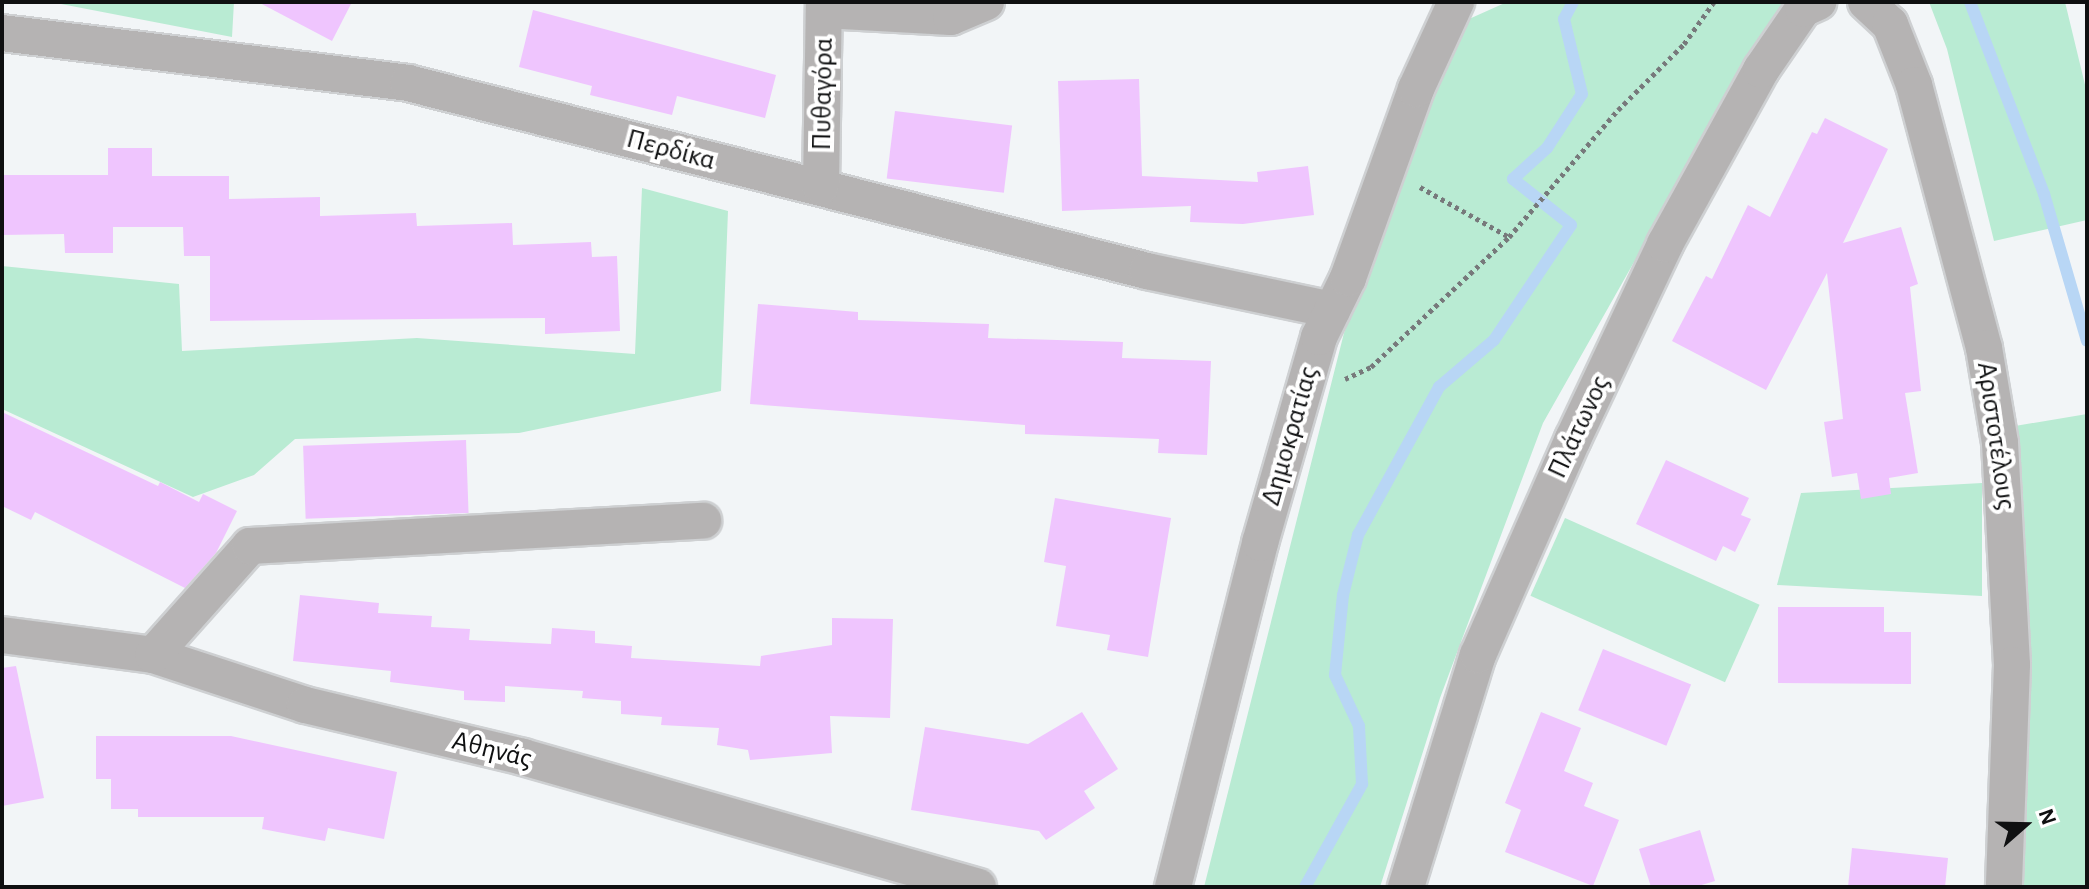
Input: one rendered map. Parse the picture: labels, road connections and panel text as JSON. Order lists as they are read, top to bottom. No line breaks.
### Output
{"streets":{"street":["Πυθαγόρα","Περδίκα","Πλάτωνος","Δημοκρατίας","Αριστοτέλους","Αθηνάς"]},"crossings":[["Πυθαγόρα","Περδίκα"],["Περδίκα","Δημοκρατίας"]],"north":"right"}
